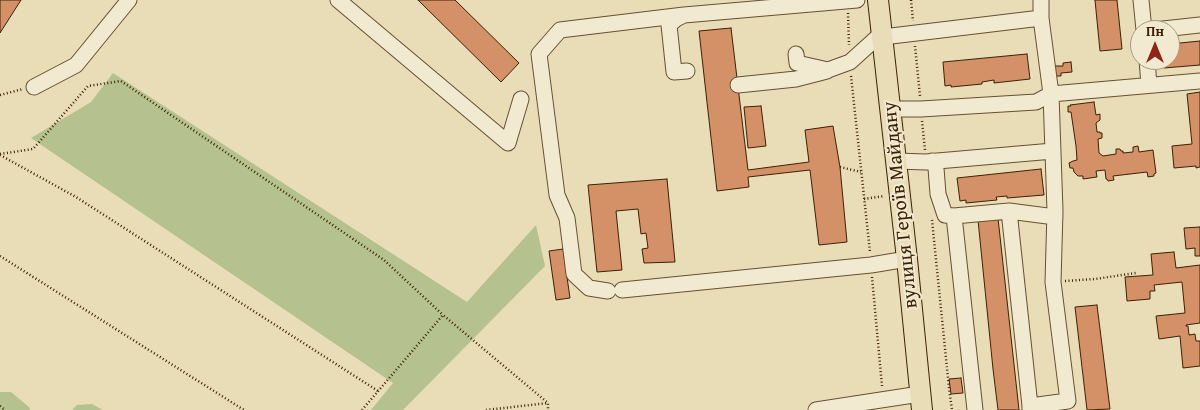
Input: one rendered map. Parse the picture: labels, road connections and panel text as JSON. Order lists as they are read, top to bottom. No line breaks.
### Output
{"streets":{"main road":["вулиця Героїв Майдану"]},"north":"top"}
